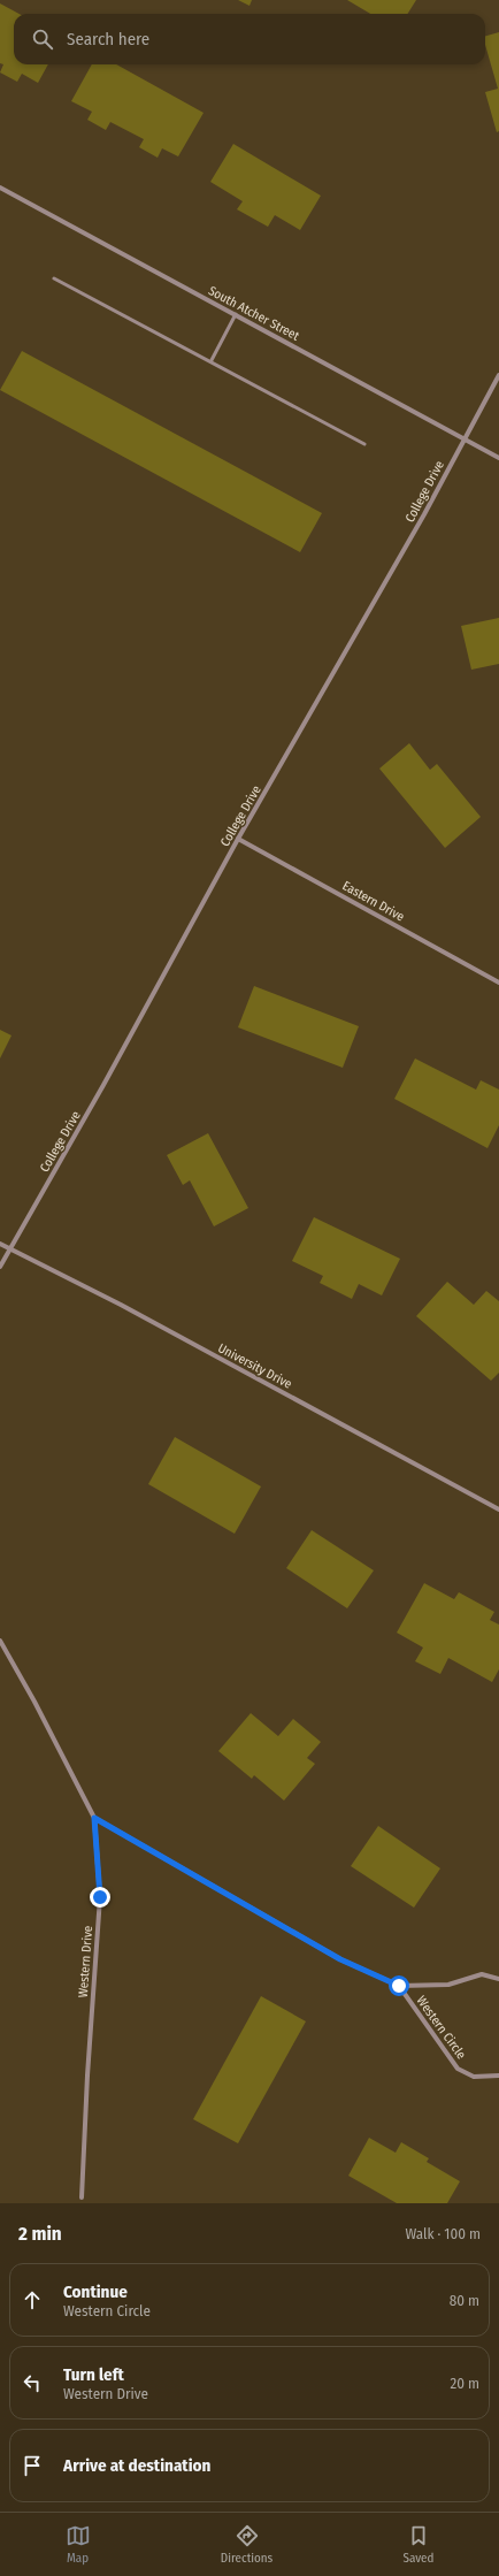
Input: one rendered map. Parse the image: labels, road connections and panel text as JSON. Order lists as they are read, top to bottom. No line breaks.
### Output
{"streets":{"street":["South Atcher Street","College Drive","Eastern Drive","University Drive","Western Drive","Western Circle"]},"crossings":[["South Atcher Street","College Drive"],["College Drive","Eastern Drive"],["College Drive","University Drive"],["Western Drive","Western Circle"]],"page":{"search":"Search here","heading":["2 min","Walk · 100 m"],"list":[["Continue","Western Circle","80 m"],["Turn left","Western Drive","20 m"],"Arrive at destination"],"nav":["Map","Directions","Saved"]}}
